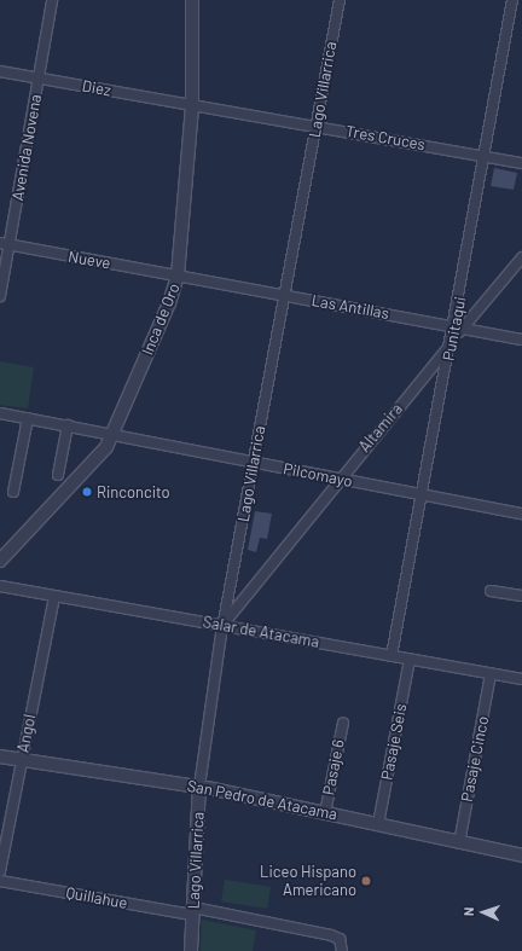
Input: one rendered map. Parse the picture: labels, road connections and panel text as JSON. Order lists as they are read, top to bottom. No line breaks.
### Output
{"streets":{"street":["Diez","Lago Villarrica","Tres Cruces","Avenida Novena","Nueve","Las Antillas","Inca de Oro","Punitaqui","Altamira","Pilcomayo","Salar de Atacama","Angol","Pasaje Seis","Pasaje Cinco","Pasaje 6","San Pedro de Atacama","Quillahue"]},"crossings":[["Diez","Tres Cruces"],["Diez","Avenida Novena"],["Diez","Inca de Oro"],["Lago Villarrica","Tres Cruces"],["Lago Villarrica","Las Antillas"],["Lago Villarrica","Altamira"],["Lago Villarrica","Pilcomayo"],["Lago Villarrica","Salar de Atacama"],["Lago Villarrica","San Pedro de Atacama"],["Lago Villarrica","Quillahue"],["Tres Cruces","Inca de Oro"],["Tres Cruces","Punitaqui"],["Avenida Novena","Nueve"],["Nueve","Las Antillas"],["Nueve","Inca de Oro"],["Las Antillas","Inca de Oro"],["Las Antillas","Punitaqui"],["Inca de Oro","Pilcomayo"],["Punitaqui","Altamira"],["Punitaqui","Pilcomayo"],["Punitaqui","Salar de Atacama"],["Altamira","Pilcomayo"],["Altamira","Salar de Atacama"],["Salar de Atacama","Angol"],["Salar de Atacama","Pasaje Seis"],["Salar de Atacama","Pasaje Cinco"],["Angol","San Pedro de Atacama"],["Pasaje Seis","San Pedro de Atacama"],["Pasaje Cinco","San Pedro de Atacama"],["Pasaje 6","San Pedro de Atacama"]],"places":["Rinconcito","Liceo Hispano Americano"],"north":"left"}
